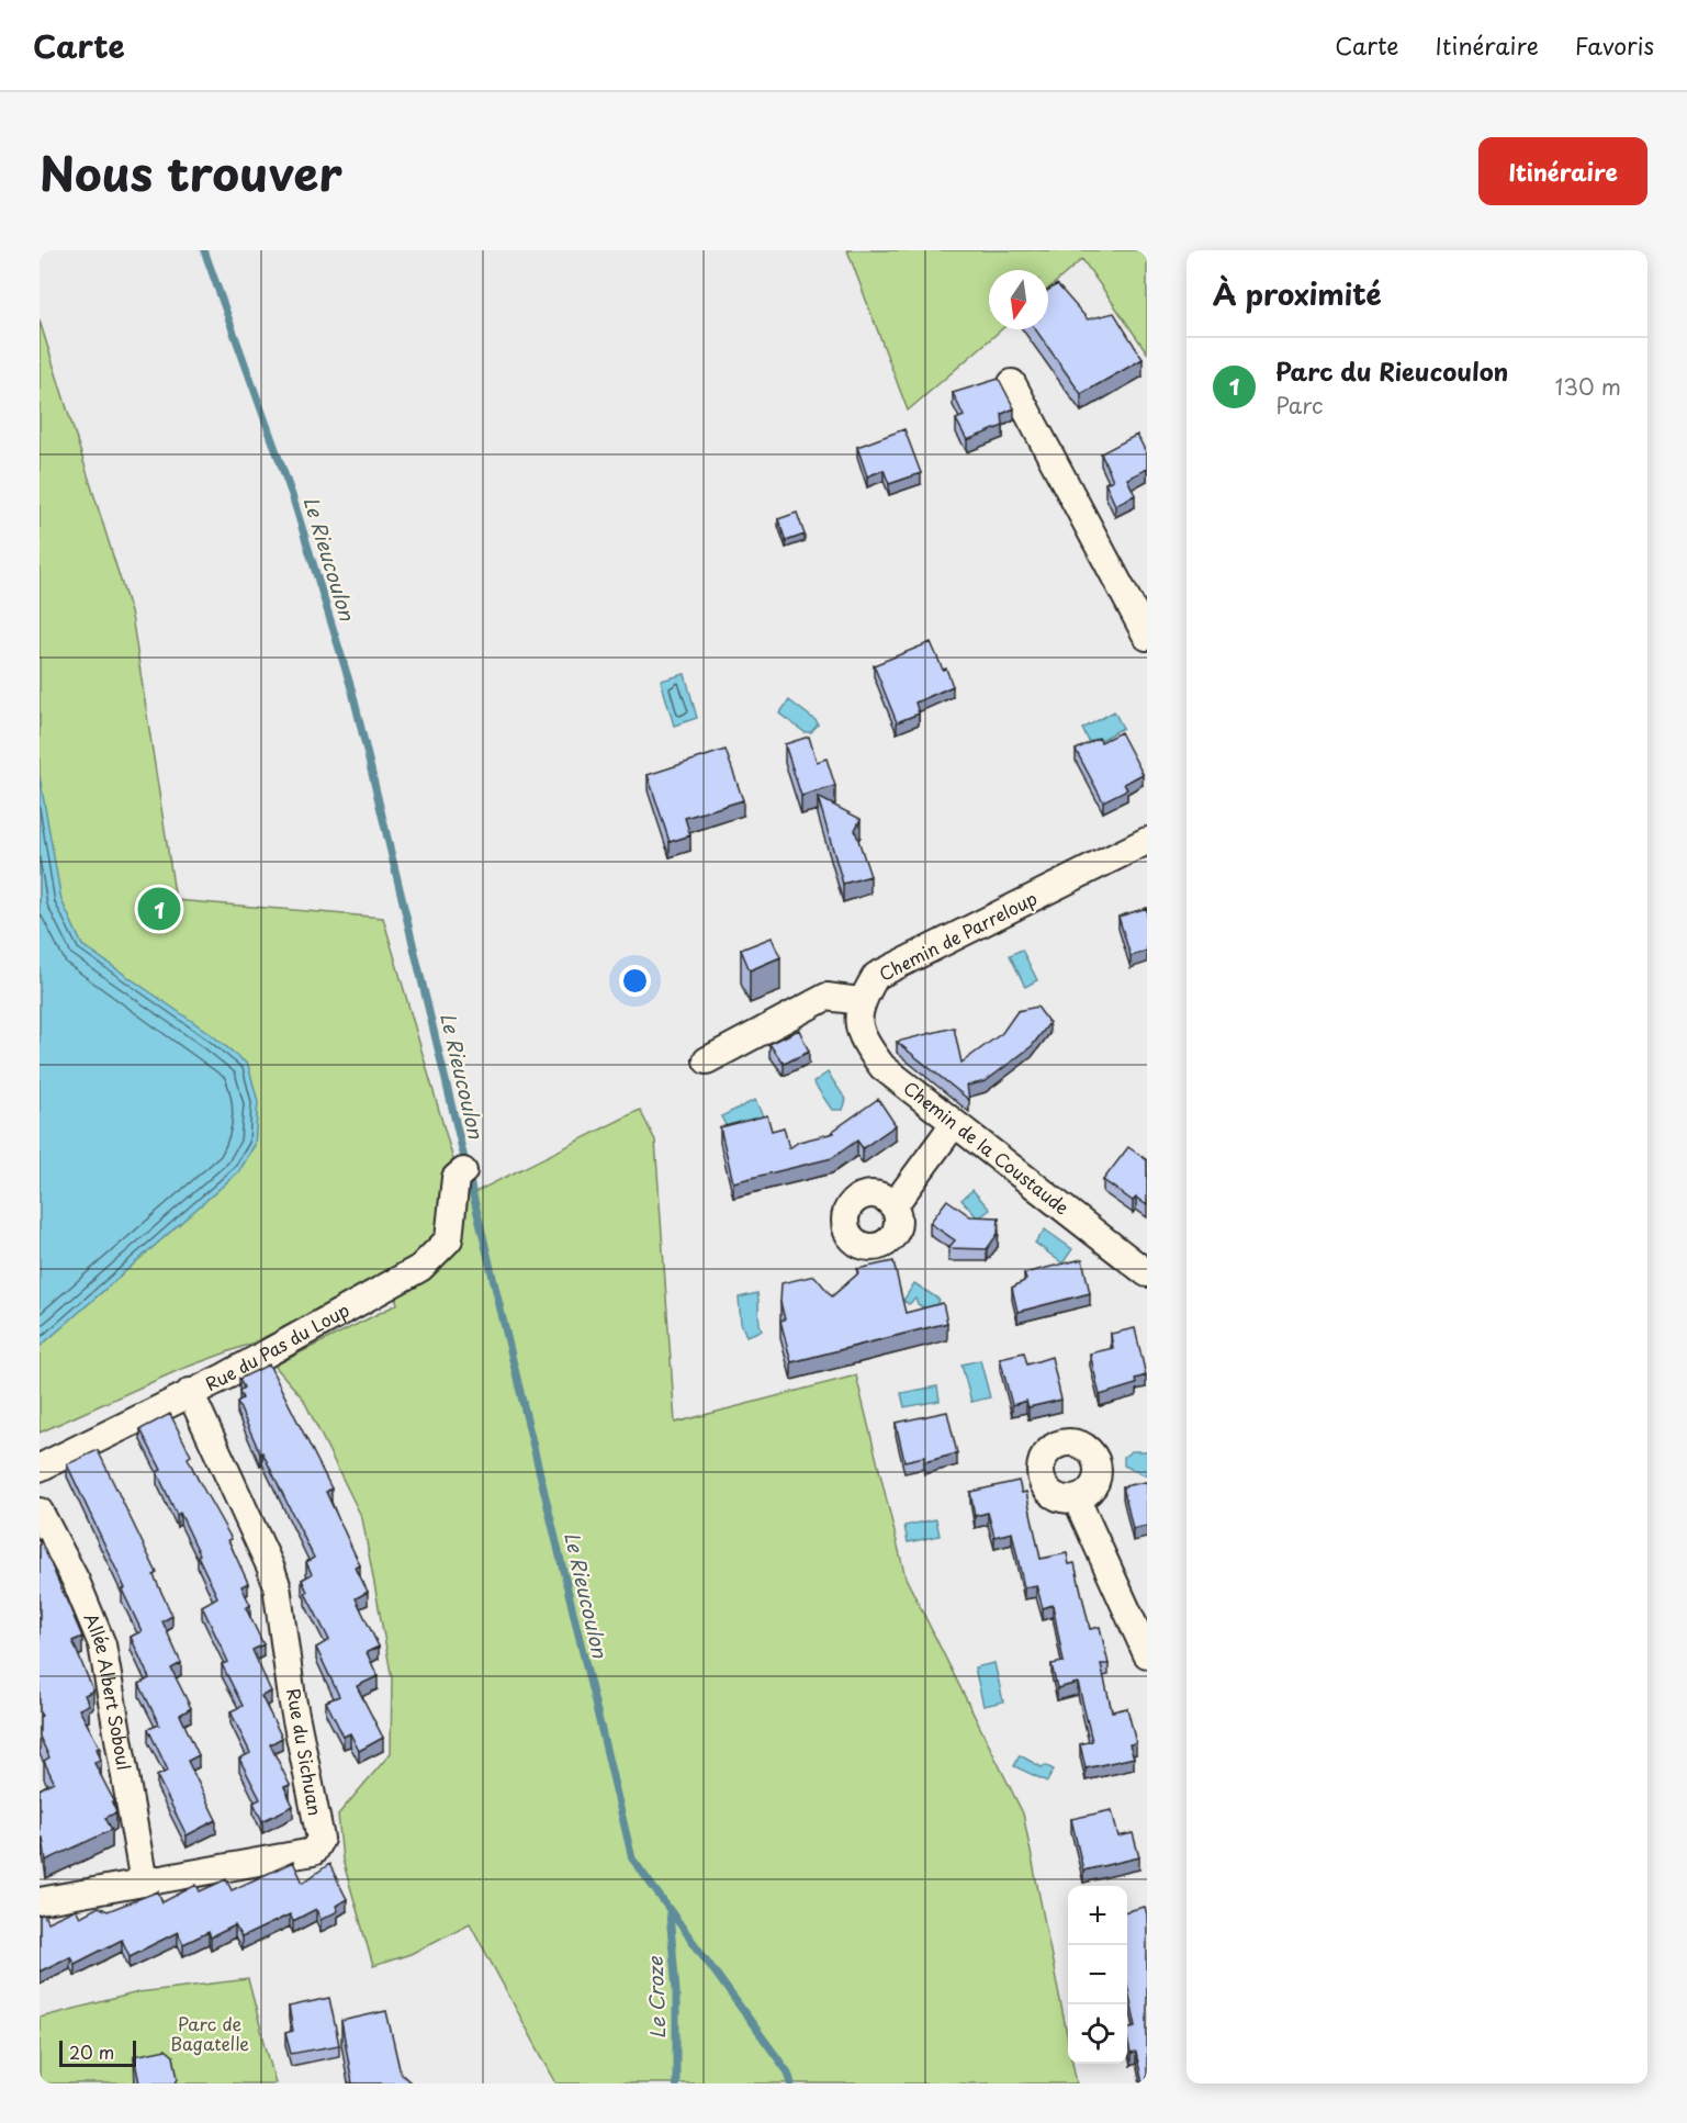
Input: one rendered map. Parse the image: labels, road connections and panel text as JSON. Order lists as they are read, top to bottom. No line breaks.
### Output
{"streets":{"street":["Chemin de Parreloup","Chemin de la Coustaude","Rue du Pas du Loup","Allée Albert Soboul","Rue du Sichuan"]},"crossings":[["Chemin de Parreloup","Chemin de la Coustaude"],["Rue du Pas du Loup","Rue du Sichuan"],["Allée Albert Soboul","Rue du Sichuan"]],"water":["Le Rieucoulon","Le Croze"],"parks":["Parc de Bagatelle"],"scale_bar":"20 m","north":"bottom","page":{"header":"Carte","nav":["Carte","Itinéraire","Favoris"],"title":"Nous trouver","buttons":"Itinéraire","heading":"À proximité","list":[{"mark":"1","name":"Parc du Rieucoulon","note":"Parc","value":"130 m"}],"pins":"1","map_buttons":["+","−"],"scale":"20 m"}}
